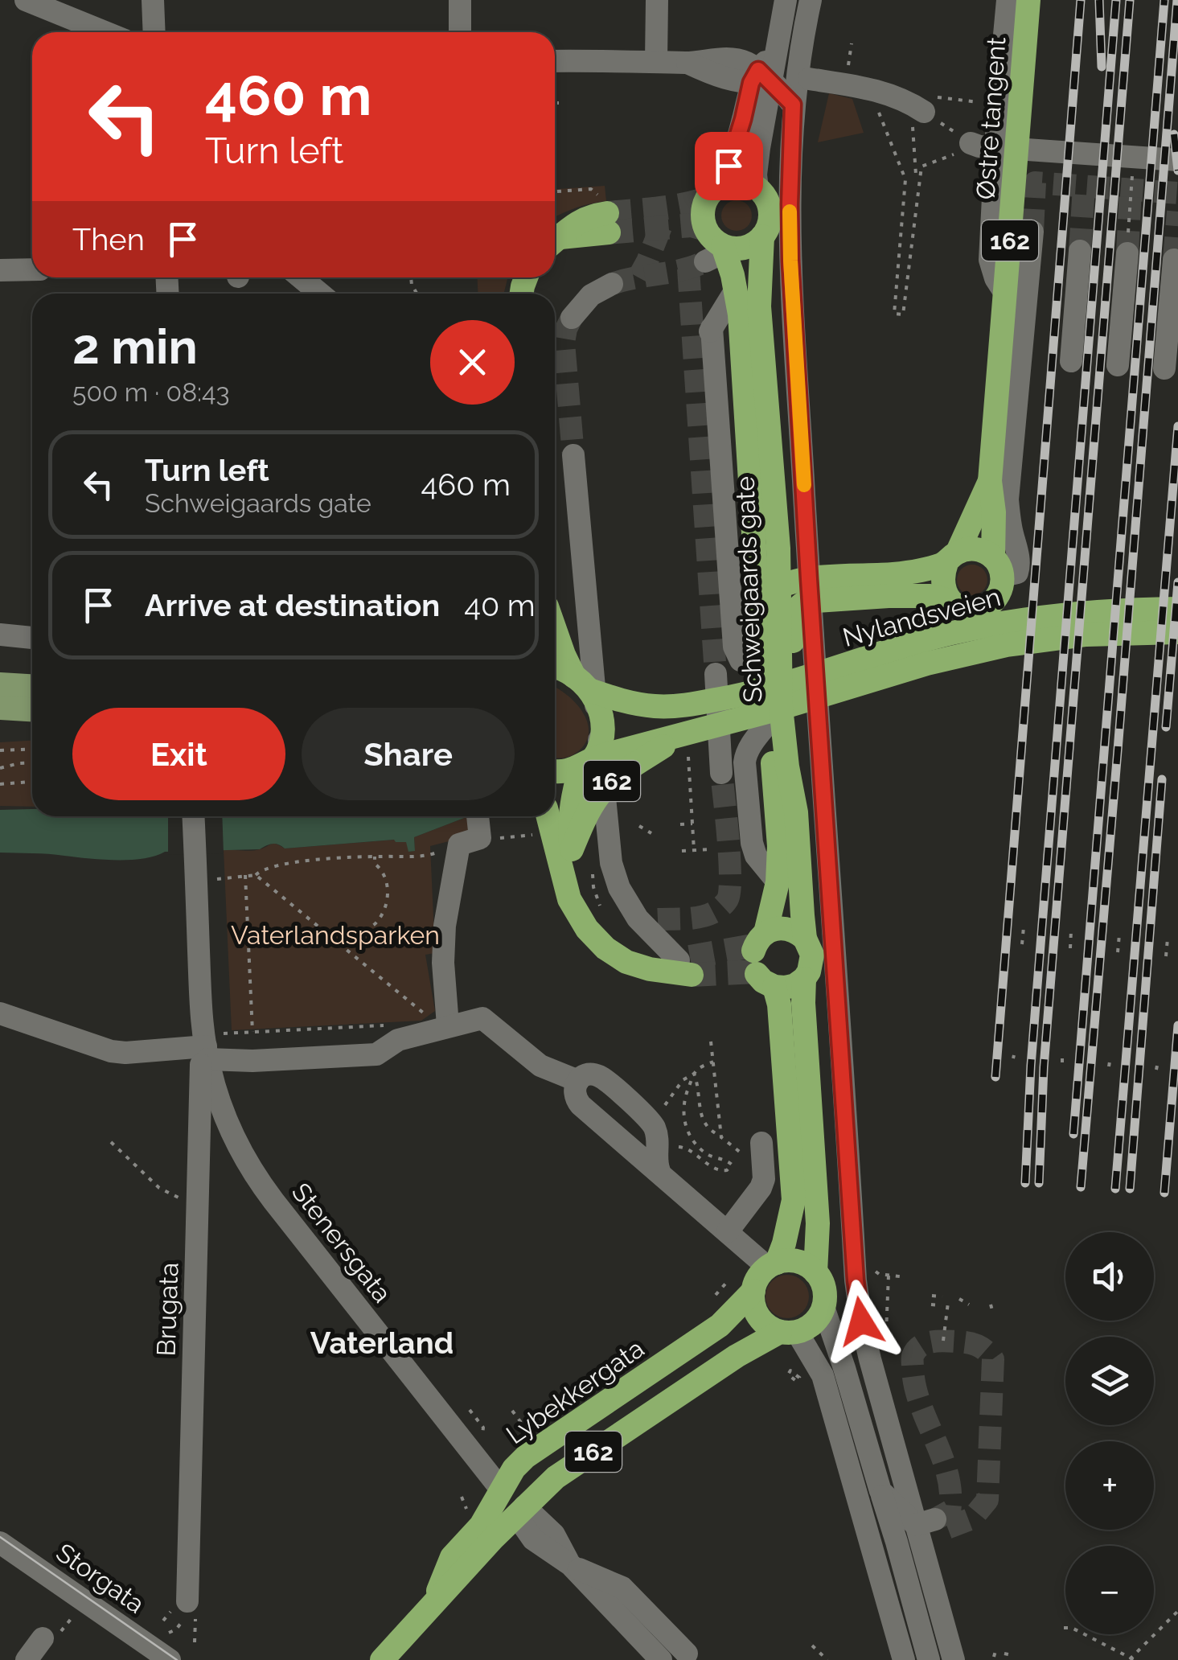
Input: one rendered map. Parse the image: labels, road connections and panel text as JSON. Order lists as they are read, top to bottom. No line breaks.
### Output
{"streets":{"highway":["Østre tangent","162","Schweigaards gate","Nylandsveien","Lybekkergata"],"street":["Stenersgata","Brugata","Storgata"]},"crossings":[["Østre tangent","162"],["162","Schweigaards gate"],["162","Nylandsveien"],["162","Lybekkergata"],["Schweigaards gate","Lybekkergata"],["Stenersgata","Brugata"],["Stenersgata","Lybekkergata"]],"districts":["Vaterland"],"parks":["Vaterlandsparken"],"page":{"turn":["460 m","Turn left"],"then":"Then","heading":["2 min","500 m · 08:43"],"list":[{"name":"Turn left","note":"Schweigaards gate","value":"460 m"},{"name":"Arrive at destination","value":"40 m"}],"buttons":["Exit","Share"],"map_buttons":["+","−"]}}
